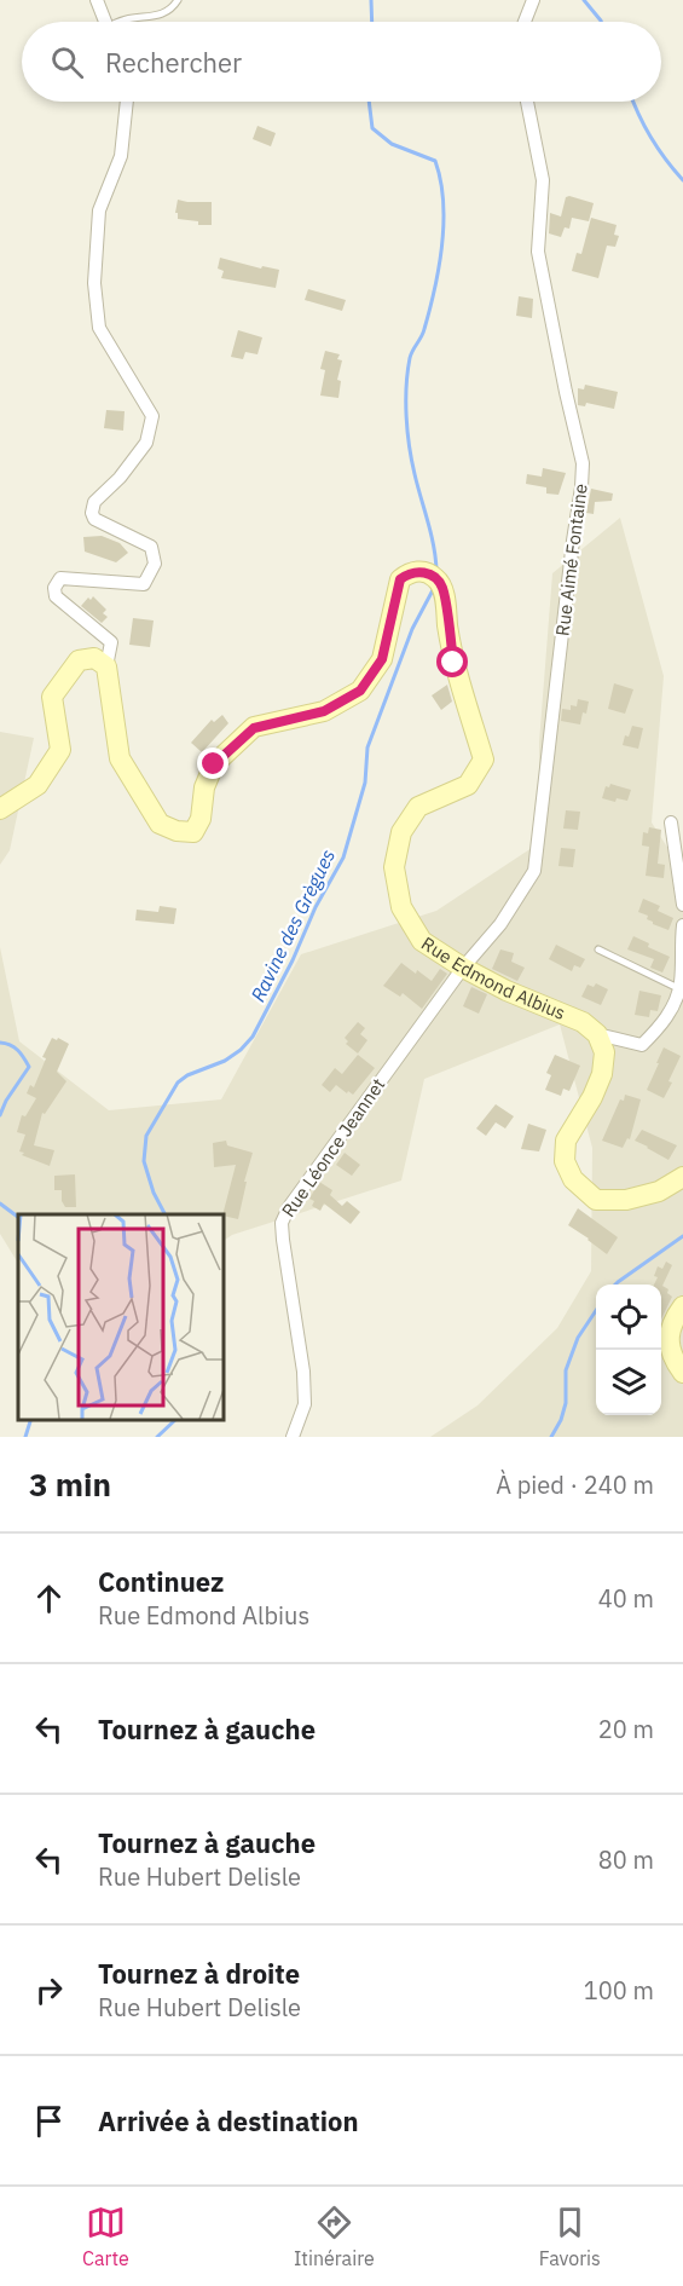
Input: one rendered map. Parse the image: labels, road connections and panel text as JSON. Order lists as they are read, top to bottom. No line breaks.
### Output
{"streets":{"main road":["Rue Edmond Albius"],"street":["Rue Aimé Fontaine","Rue Léonce Jeannet"]},"crossings":[["Rue Aimé Fontaine","Rue Edmond Albius"],["Rue Aimé Fontaine","Rue Léonce Jeannet"],["Rue Edmond Albius","Rue Léonce Jeannet"]],"water":["Ravine des Grègues"],"page":{"search":"Rechercher","heading":["3 min","À pied · 240 m"],"list":[["Continuez","Rue Edmond Albius","40 m"],["Tournez à gauche","20 m"],["Tournez à gauche","Rue Hubert Delisle","80 m"],["Tournez à droite","Rue Hubert Delisle","100 m"],"Arrivée à destination"],"nav":["Carte","Itinéraire","Favoris"]}}
